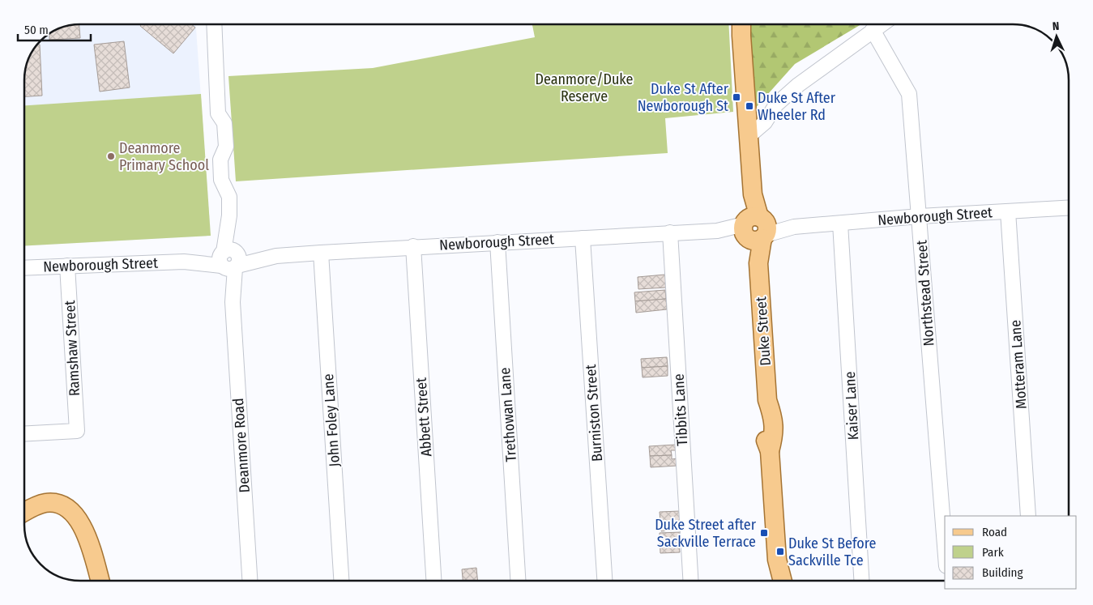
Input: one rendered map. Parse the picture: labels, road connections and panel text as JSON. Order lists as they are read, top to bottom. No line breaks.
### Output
{"streets":{"main road":["Duke Street"],"street":["Newborough Street","Northstead Street","Ramshaw Street","Motteram Lane","Kaiser Lane","Tibbits Lane","Burniston Street","Trethowan Lane","Abbett Street","John Foley Lane","Deanmore Road"]},"crossings":[["Newborough Street","Northstead Street"],["Newborough Street","Duke Street"],["Newborough Street","Ramshaw Street"],["Newborough Street","Motteram Lane"],["Newborough Street","Kaiser Lane"],["Newborough Street","Tibbits Lane"],["Newborough Street","Burniston Street"],["Newborough Street","Trethowan Lane"],["Newborough Street","Abbett Street"],["Newborough Street","John Foley Lane"],["Newborough Street","Deanmore Road"]],"parks":["Deanmore/Duke Reserve"],"places":{"transit":["Duke St After Newborough St","Duke St After Wheeler Rd","Duke Street after Sackville Terrace","Duke St Before Sackville Tce"],"other":["Deanmore Primary School"]},"legend":["Road","Park","Building"],"scale_bar":"50 m","north":"top"}
